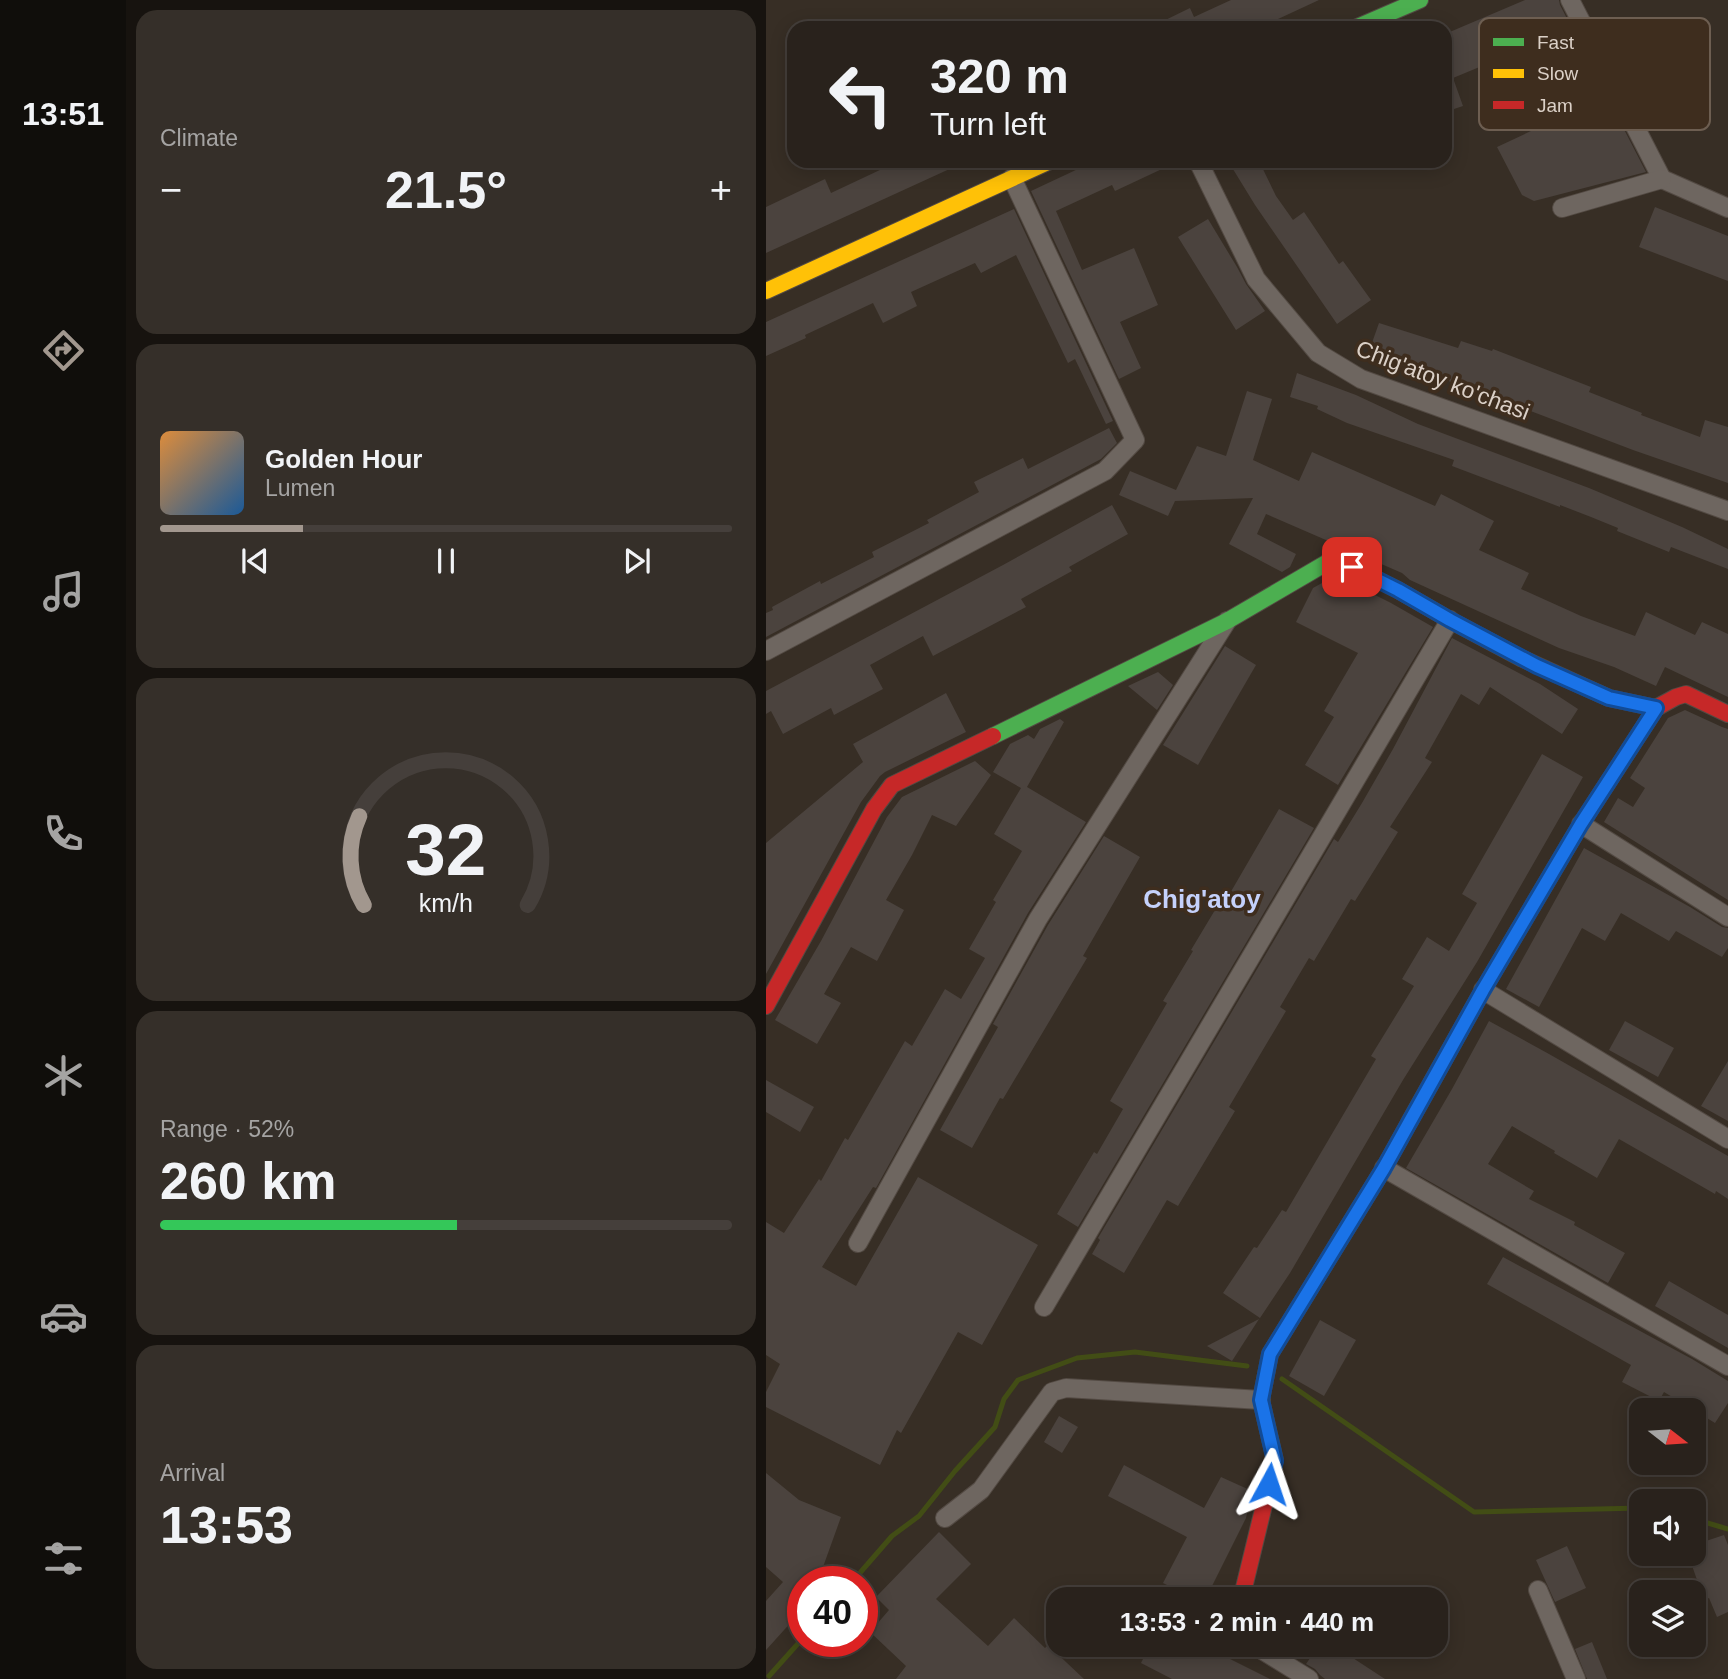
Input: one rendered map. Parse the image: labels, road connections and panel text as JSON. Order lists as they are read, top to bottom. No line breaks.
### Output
{"streets":{"street":["Chig'atoy ko'chasi"]},"districts":["Chig'atoy"],"legend":["Fast","Slow","Jam"],"north":"right","page":{"tabs":"13:51","tile":["Climate",["Range · 52%","260 km"],["Arrival","13:53"]],"turn":["320 m","Turn left"],"heat":["−","21.5°","+"],"song":["Golden Hour","Lumen"],"limit":"40","trip":"13:53 · 2 min · 440 m","gauge":["32","km/h"]}}
